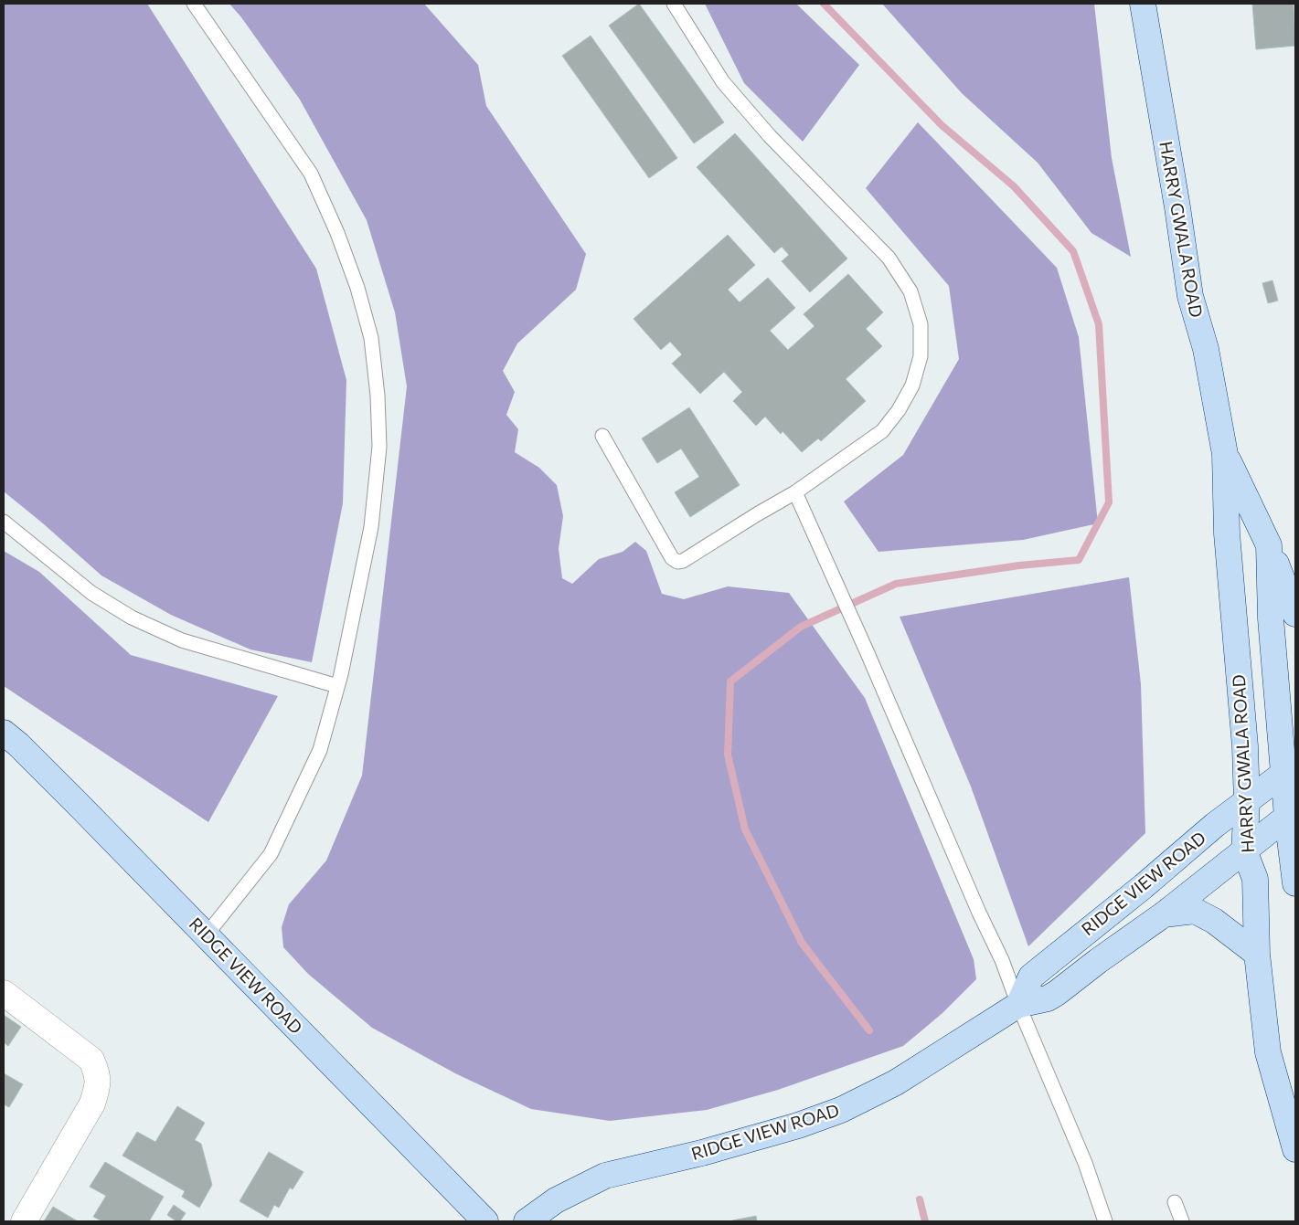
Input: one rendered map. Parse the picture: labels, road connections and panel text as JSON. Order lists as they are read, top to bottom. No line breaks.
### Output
{"streets":{"street":["HARRY GWALA ROAD","RIDGE VIEW ROAD"]},"crossings":[["HARRY GWALA ROAD","RIDGE VIEW ROAD"]]}
